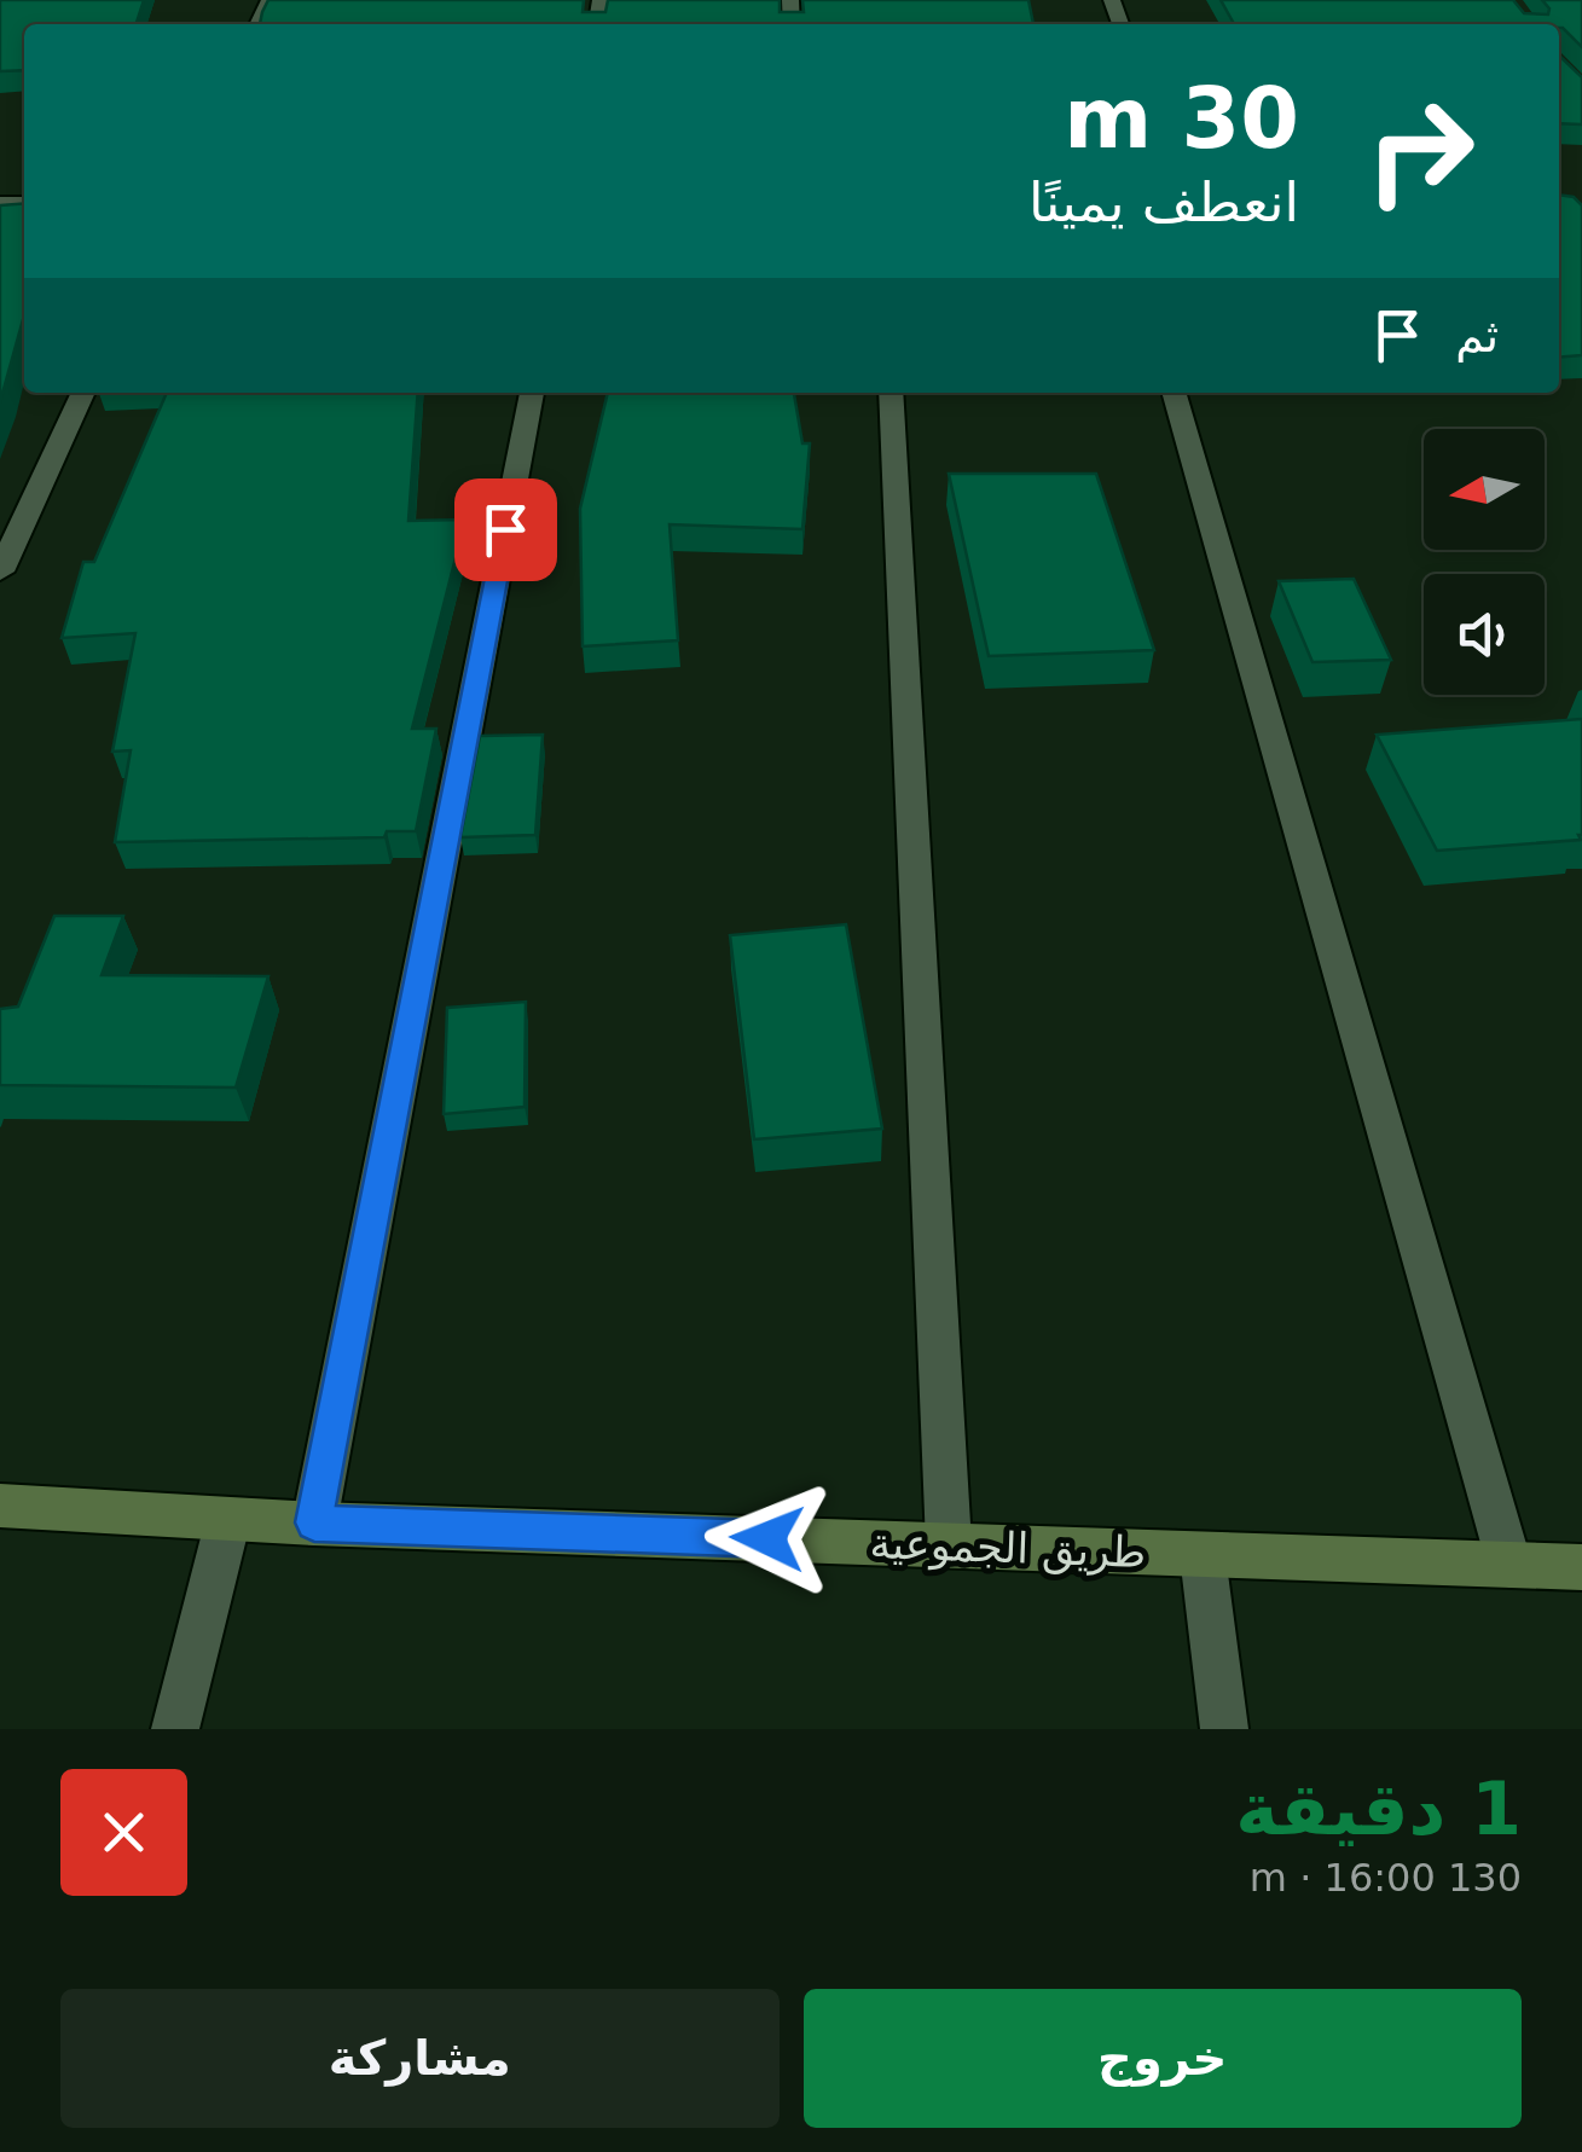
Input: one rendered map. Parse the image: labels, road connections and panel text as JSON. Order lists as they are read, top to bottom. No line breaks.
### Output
{"streets":{"main road":["طريق الجموعية"]},"north":"left","page":{"turn":["30 m","انعطف يمينًا"],"then":"ثم","heading":["1 دقيقة","130 m · 16:00"],"buttons":["خروج","مشاركة"]}}
